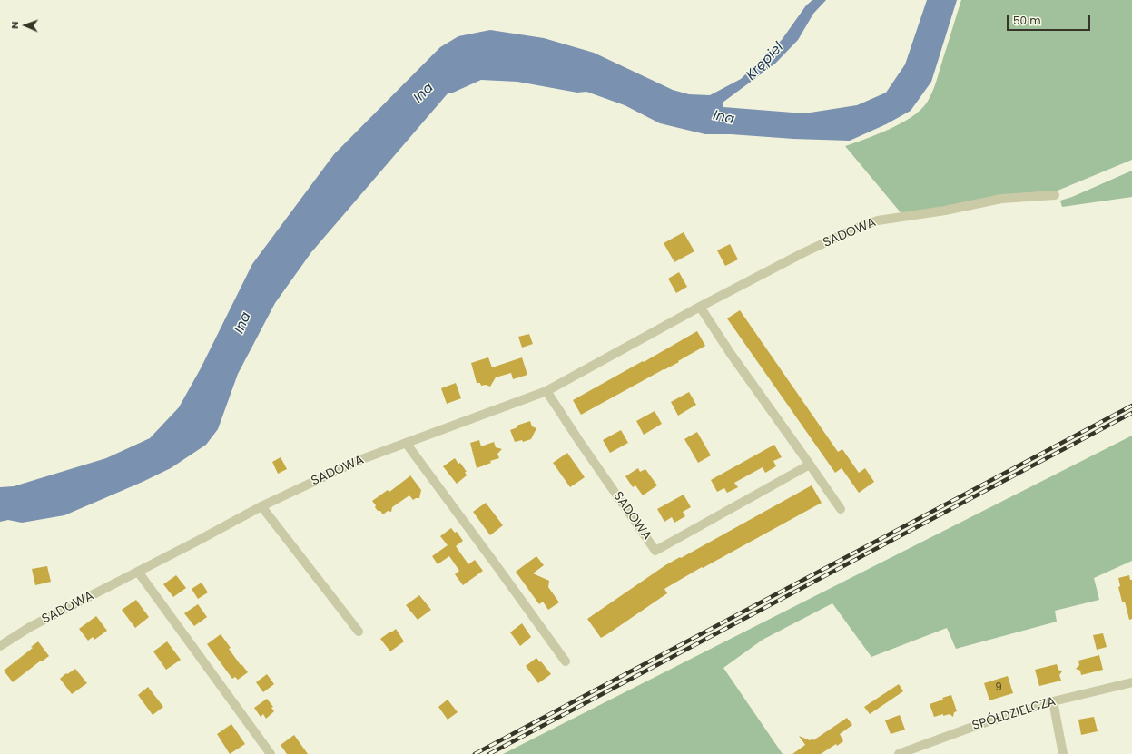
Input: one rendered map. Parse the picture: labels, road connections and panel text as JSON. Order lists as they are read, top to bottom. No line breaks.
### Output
{"streets":{"street":["SADOWA","SPÓŁDZIELCZA"]},"water":["Krępiel","Ina"],"house_numbers":["9"],"scale_bar":"50 m","north":"left"}
